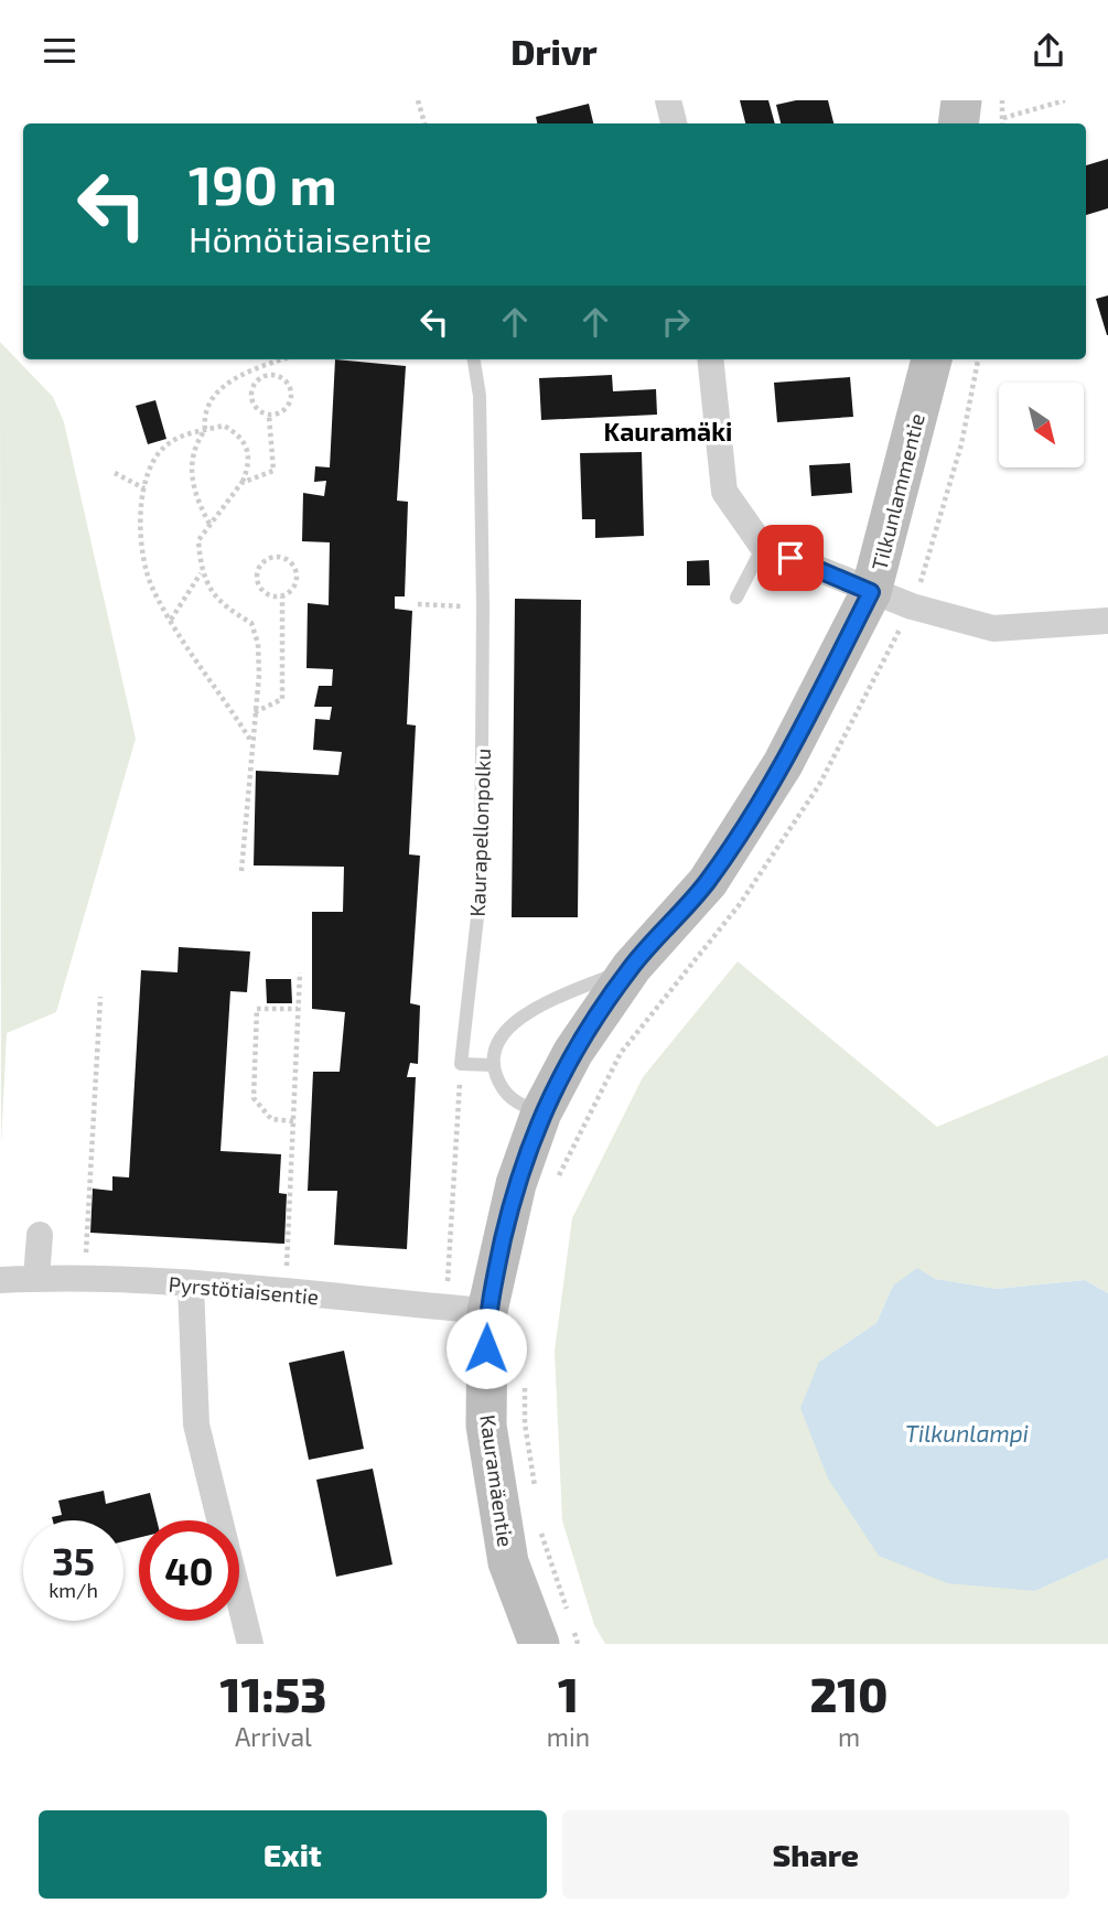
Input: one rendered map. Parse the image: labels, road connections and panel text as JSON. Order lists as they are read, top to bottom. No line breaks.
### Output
{"streets":{"street":["Tilkunlammentie","Pyrstötiaisentie","Kauramäentie"],"lane":["Kaurapellonpolku"]},"crossings":[["Tilkunlammentie","Pyrstötiaisentie"],["Tilkunlammentie","Kauramäentie"],["Pyrstötiaisentie","Kauramäentie"]],"districts":["Kauramäki"],"water":["Tilkunlampi"],"north":"bottom right","page":{"header":"Drivr","turn":["190 m","Hömötiaisentie"],"speed":"35 km/h","limit":"40","eta":["11:53","Arrival","1","min","210","m"],"buttons":["Exit","Share"]}}
